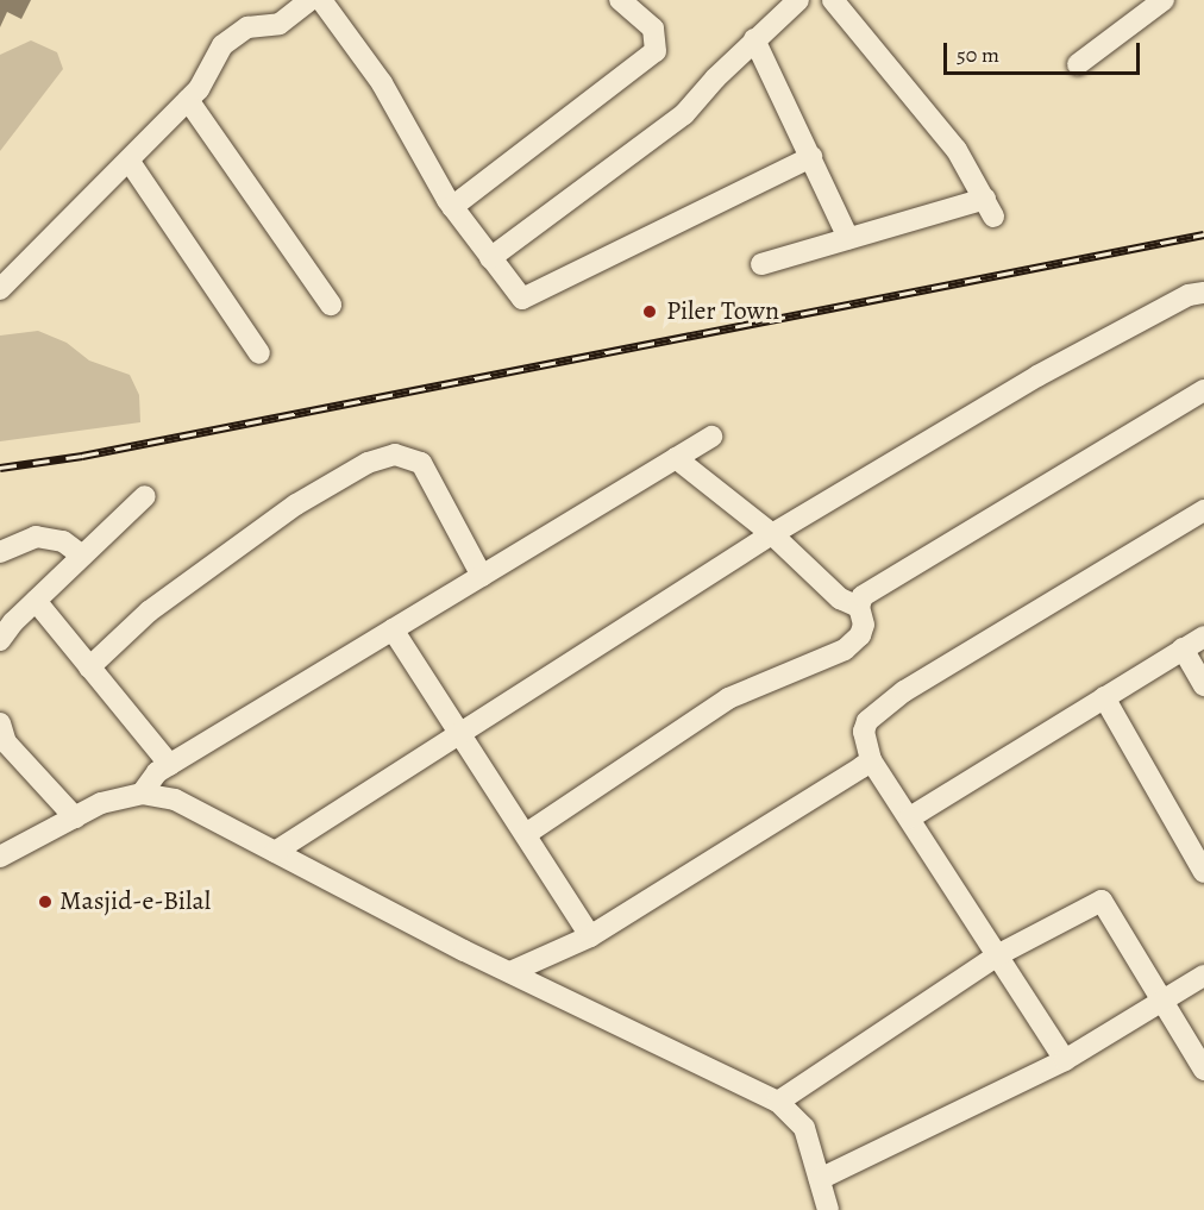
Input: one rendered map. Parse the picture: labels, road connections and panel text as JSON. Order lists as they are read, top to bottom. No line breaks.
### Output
{"places":["Piler Town","Masjid-e-Bilal"],"scale_bar":"50 m"}
